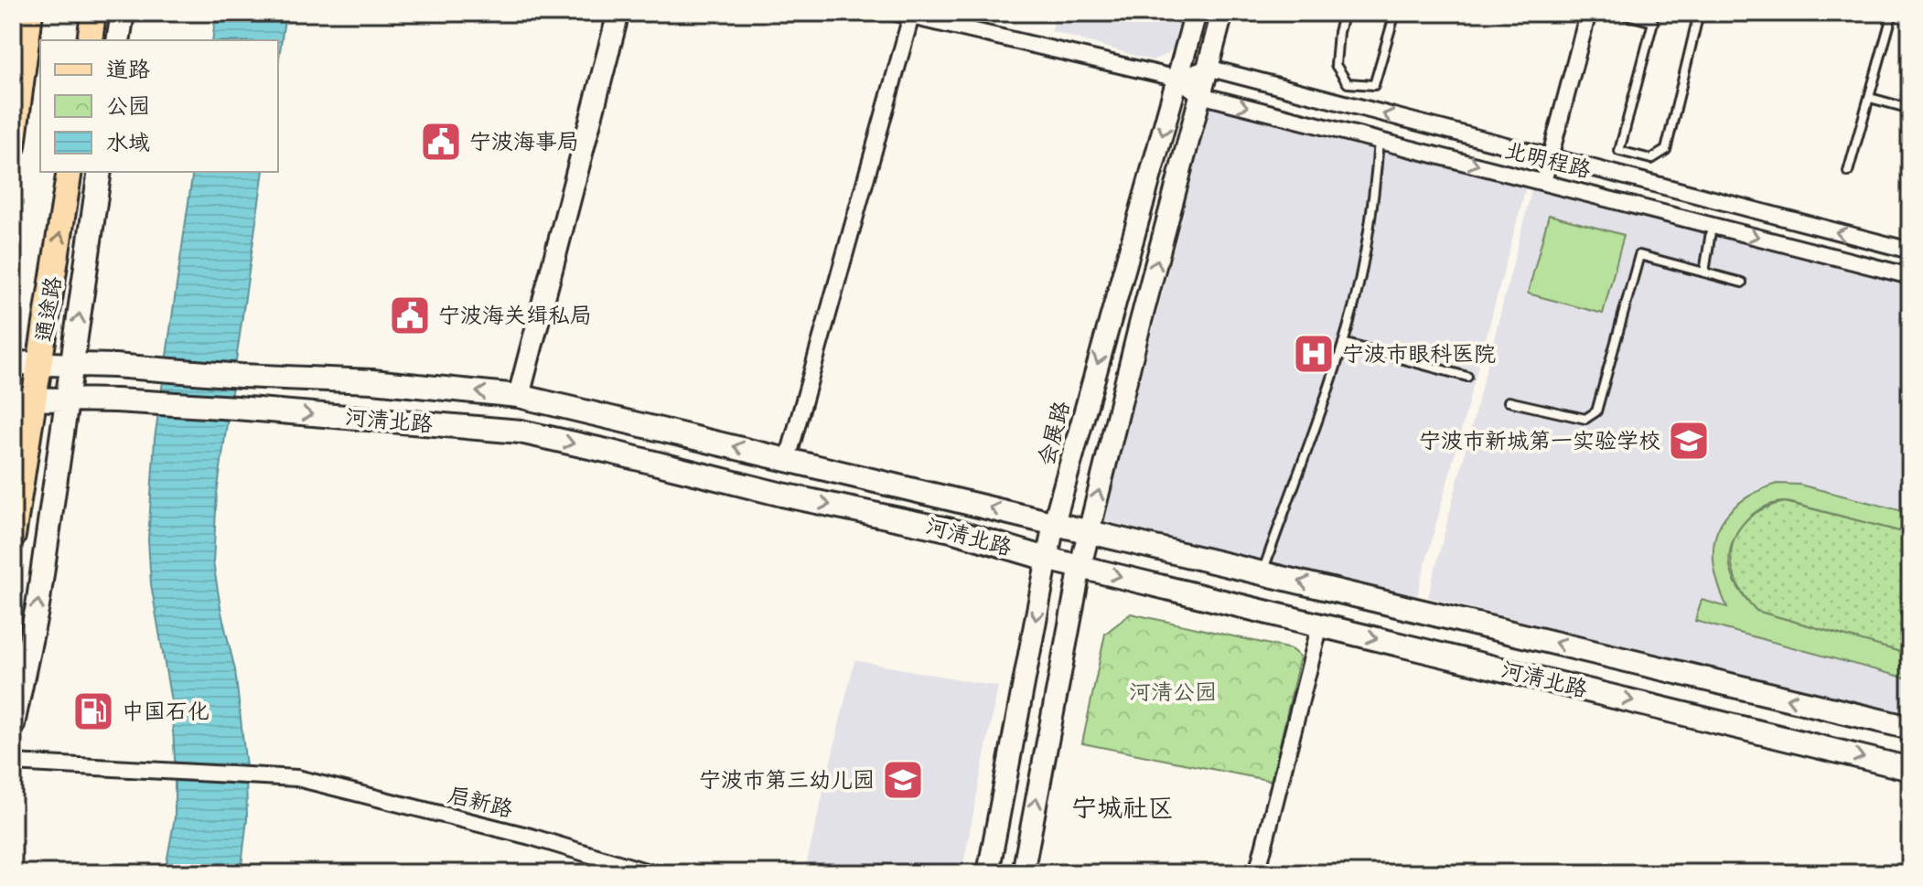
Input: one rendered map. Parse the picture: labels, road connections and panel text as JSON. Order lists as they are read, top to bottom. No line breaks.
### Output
{"streets":{"main road":["通途路","河清北路"],"street":["北明程路","会展路","启新路"]},"crossings":[["北明程路","会展路"],["通途路","河清北路"],["河清北路","会展路"]],"districts":["宁城社区"],"parks":["河清公园"],"places":{"public building":["宁波海事局","宁波海关缉私局"],"hospital":["宁波市眼科医院"],"school or university":["宁波市新城第一实验学校","宁波市第三幼儿园"],"fuel station":["中国石化"]},"legend":["道路","公园","水域"]}
